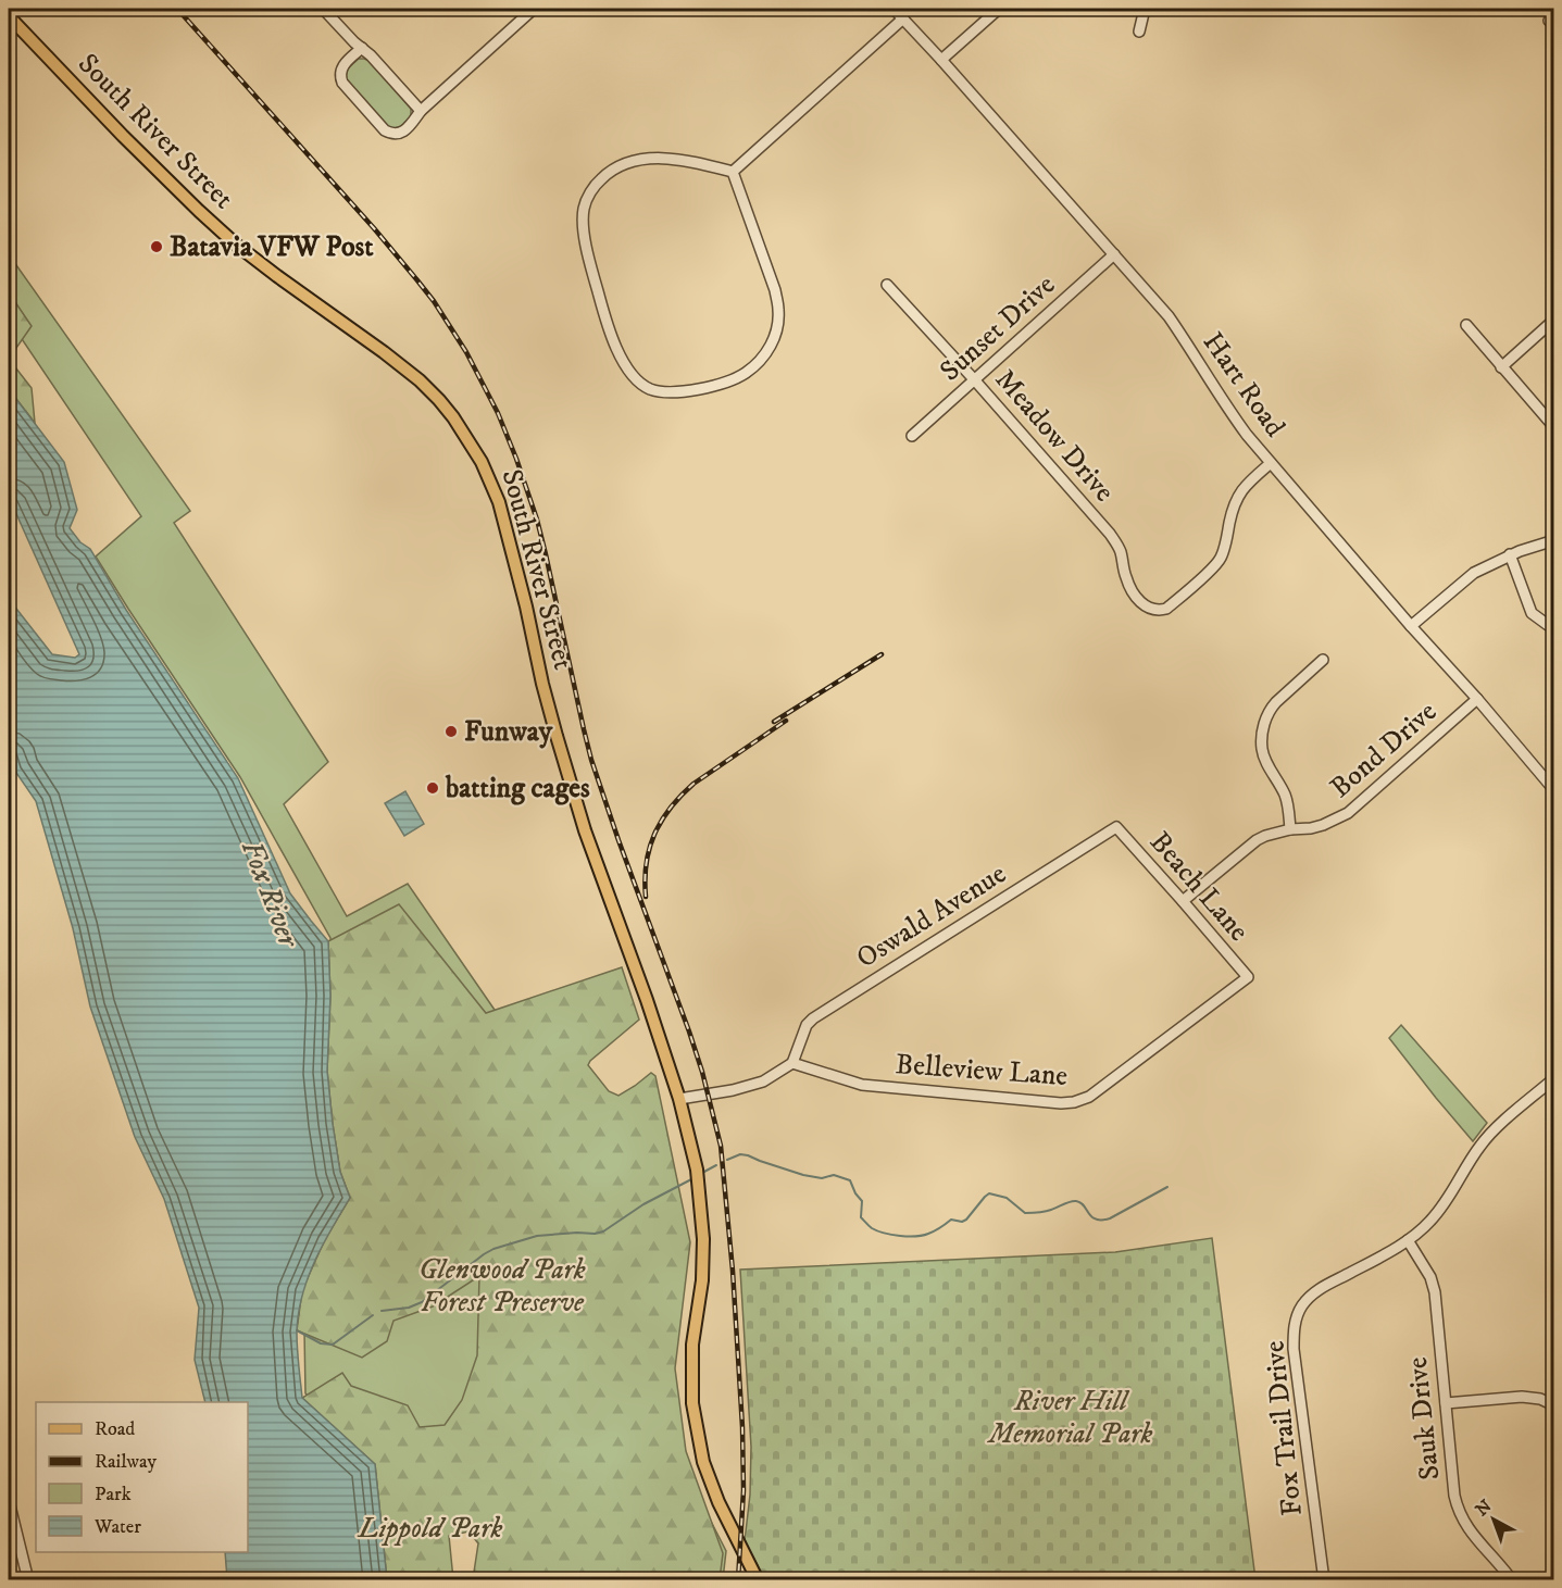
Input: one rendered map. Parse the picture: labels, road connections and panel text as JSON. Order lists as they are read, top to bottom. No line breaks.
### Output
{"streets":{"main road":["South River Street"],"street":["Sunset Drive","Hart Road","Meadow Drive","Bond Drive","Beach Lane","Oswald Avenue","Belleview Lane","Sauk Drive","Fox Trail Drive"]},"crossings":[["Sunset Drive","Hart Road"],["Sunset Drive","Meadow Drive"],["Hart Road","Meadow Drive"],["Hart Road","Bond Drive"],["Bond Drive","Beach Lane"],["Beach Lane","Oswald Avenue"],["Beach Lane","Belleview Lane"],["Oswald Avenue","Belleview Lane"],["Sauk Drive","Fox Trail Drive"]],"water":["Fox River"],"parks":["Glenwood Park Forest Preserve","River Hill Memorial Park","Lippold Park"],"places":["Batavia VFW Post","Funway","batting cages"],"legend":["Road","Railway","Park","Water"],"north":"top left"}
